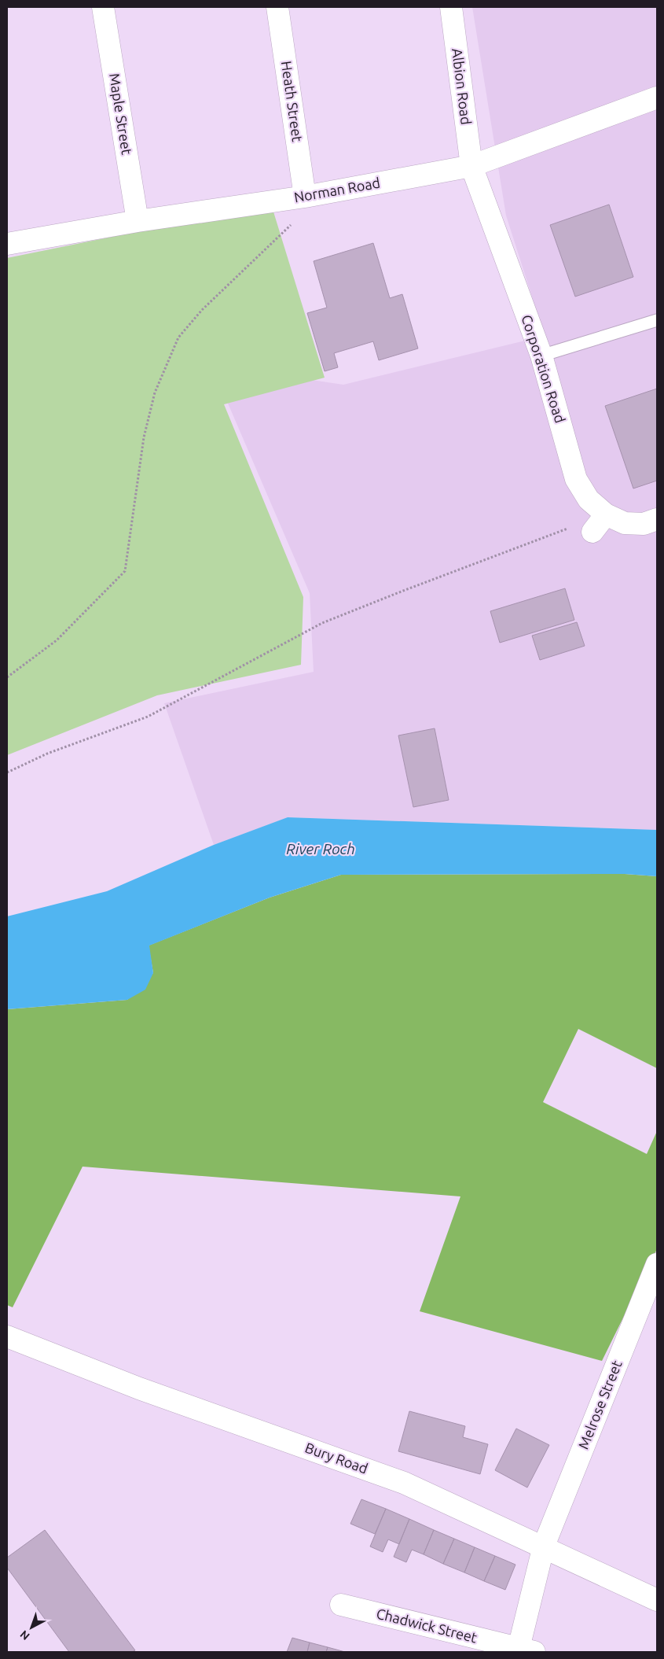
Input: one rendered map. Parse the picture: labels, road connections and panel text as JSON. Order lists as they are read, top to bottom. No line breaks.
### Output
{"streets":{"street":["Albion Road","Heath Street","Maple Street","Norman Road","Corporation Road","Melrose Street","Bury Road","Chadwick Street"]},"crossings":[["Albion Road","Norman Road"],["Albion Road","Corporation Road"],["Heath Street","Norman Road"],["Maple Street","Norman Road"],["Norman Road","Corporation Road"],["Melrose Street","Bury Road"],["Melrose Street","Chadwick Street"]],"water":["River Roch"],"north":"bottom left"}
